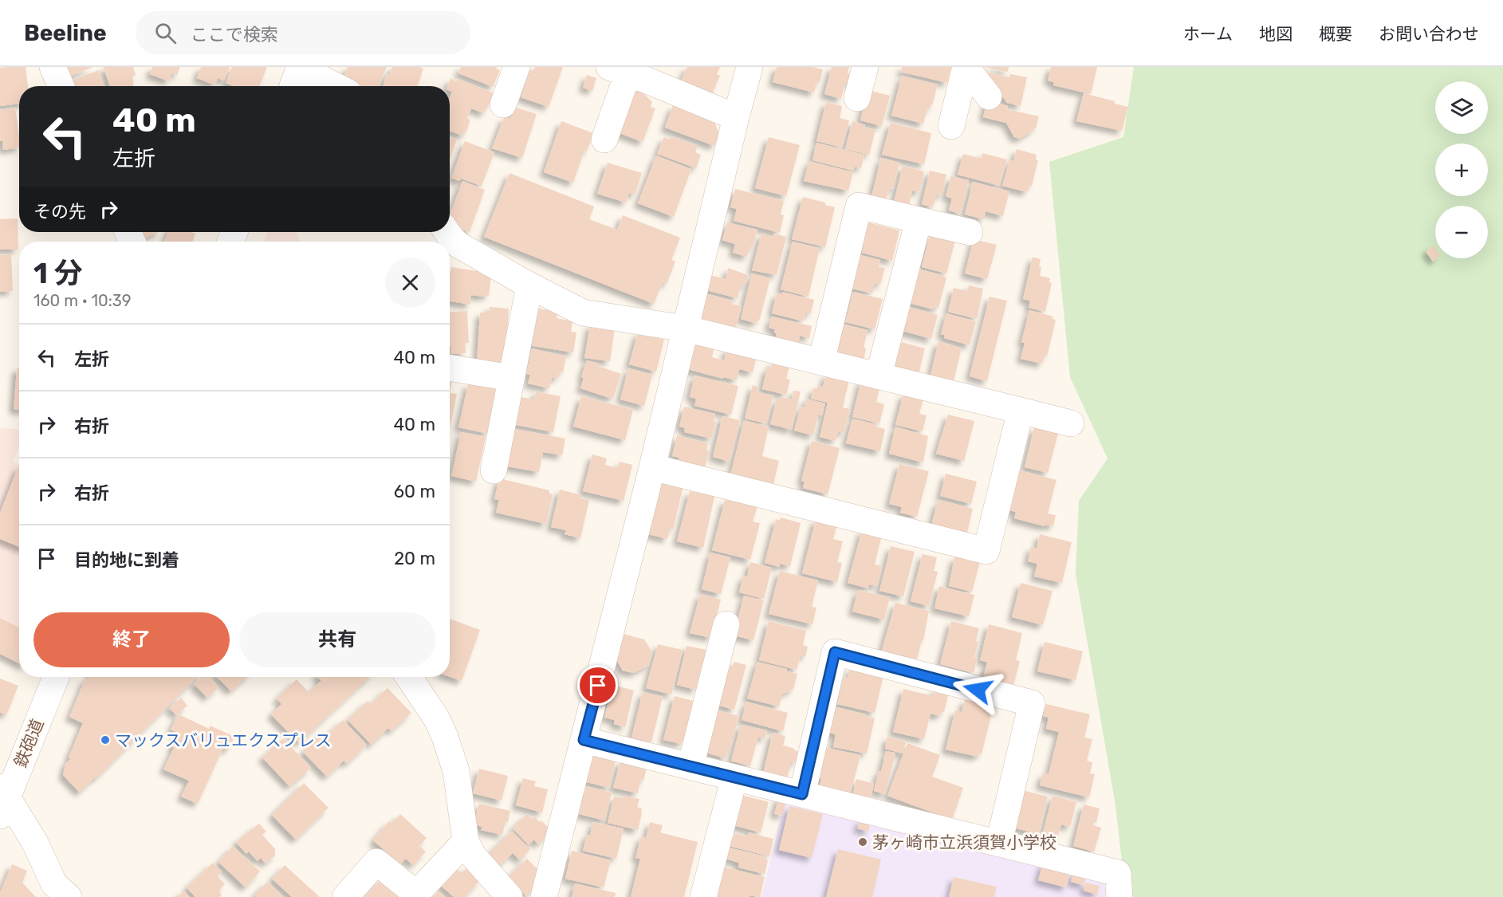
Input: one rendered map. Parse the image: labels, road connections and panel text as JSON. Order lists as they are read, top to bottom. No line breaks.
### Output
{"streets":{"street":["鉄砲道"]},"places":["マックスバリュエクスプレス","茅ヶ崎市立浜須賀小学校"],"page":{"header":"Beeline","search":"ここで検索","nav":["ホーム","地図","概要","お問い合わせ"],"map_buttons":["+","−"],"turn":["40 m","左折"],"then":"その先","heading":["1 分","160 m · 10:39"],"list":[{"name":"左折","value":"40 m"},{"name":"右折","value":"40 m"},{"name":"右折","value":"60 m"},{"name":"目的地に到着","value":"20 m"}],"buttons":["終了","共有"]}}
